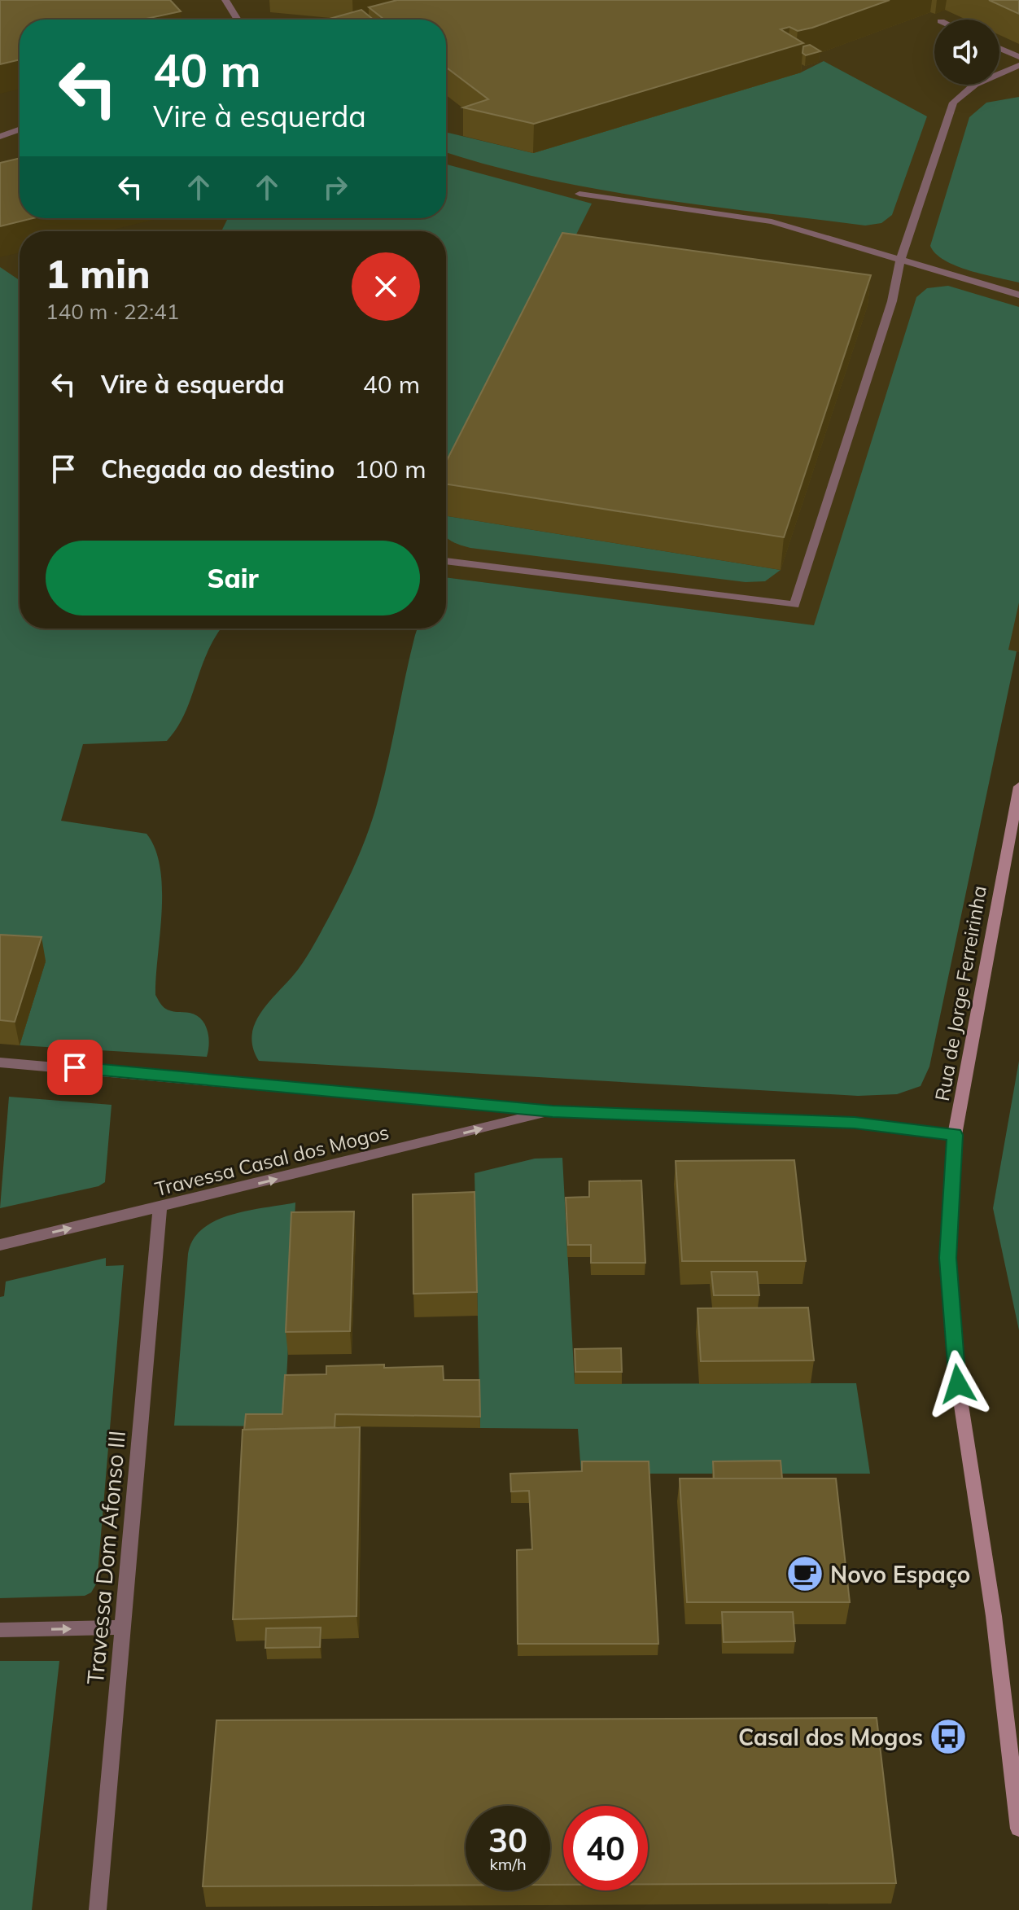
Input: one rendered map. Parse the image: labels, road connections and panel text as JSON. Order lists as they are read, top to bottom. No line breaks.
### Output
{"streets":{"street":["Rua de Jorge Ferreirinha","Travessa Casal dos Mogos","Travessa Dom Afonso III"]},"crossings":[["Travessa Casal dos Mogos","Travessa Dom Afonso III"]],"places":{"cafe":["Novo Espaço"],"bus stop":["Casal dos Mogos"]},"page":{"turn":["40 m","Vire à esquerda"],"heading":["1 min","140 m · 22:41"],"list":[{"name":"Vire à esquerda","value":"40 m"},{"name":"Chegada ao destino","value":"100 m"}],"buttons":"Sair","speed":"30 km/h","limit":"40"}}
